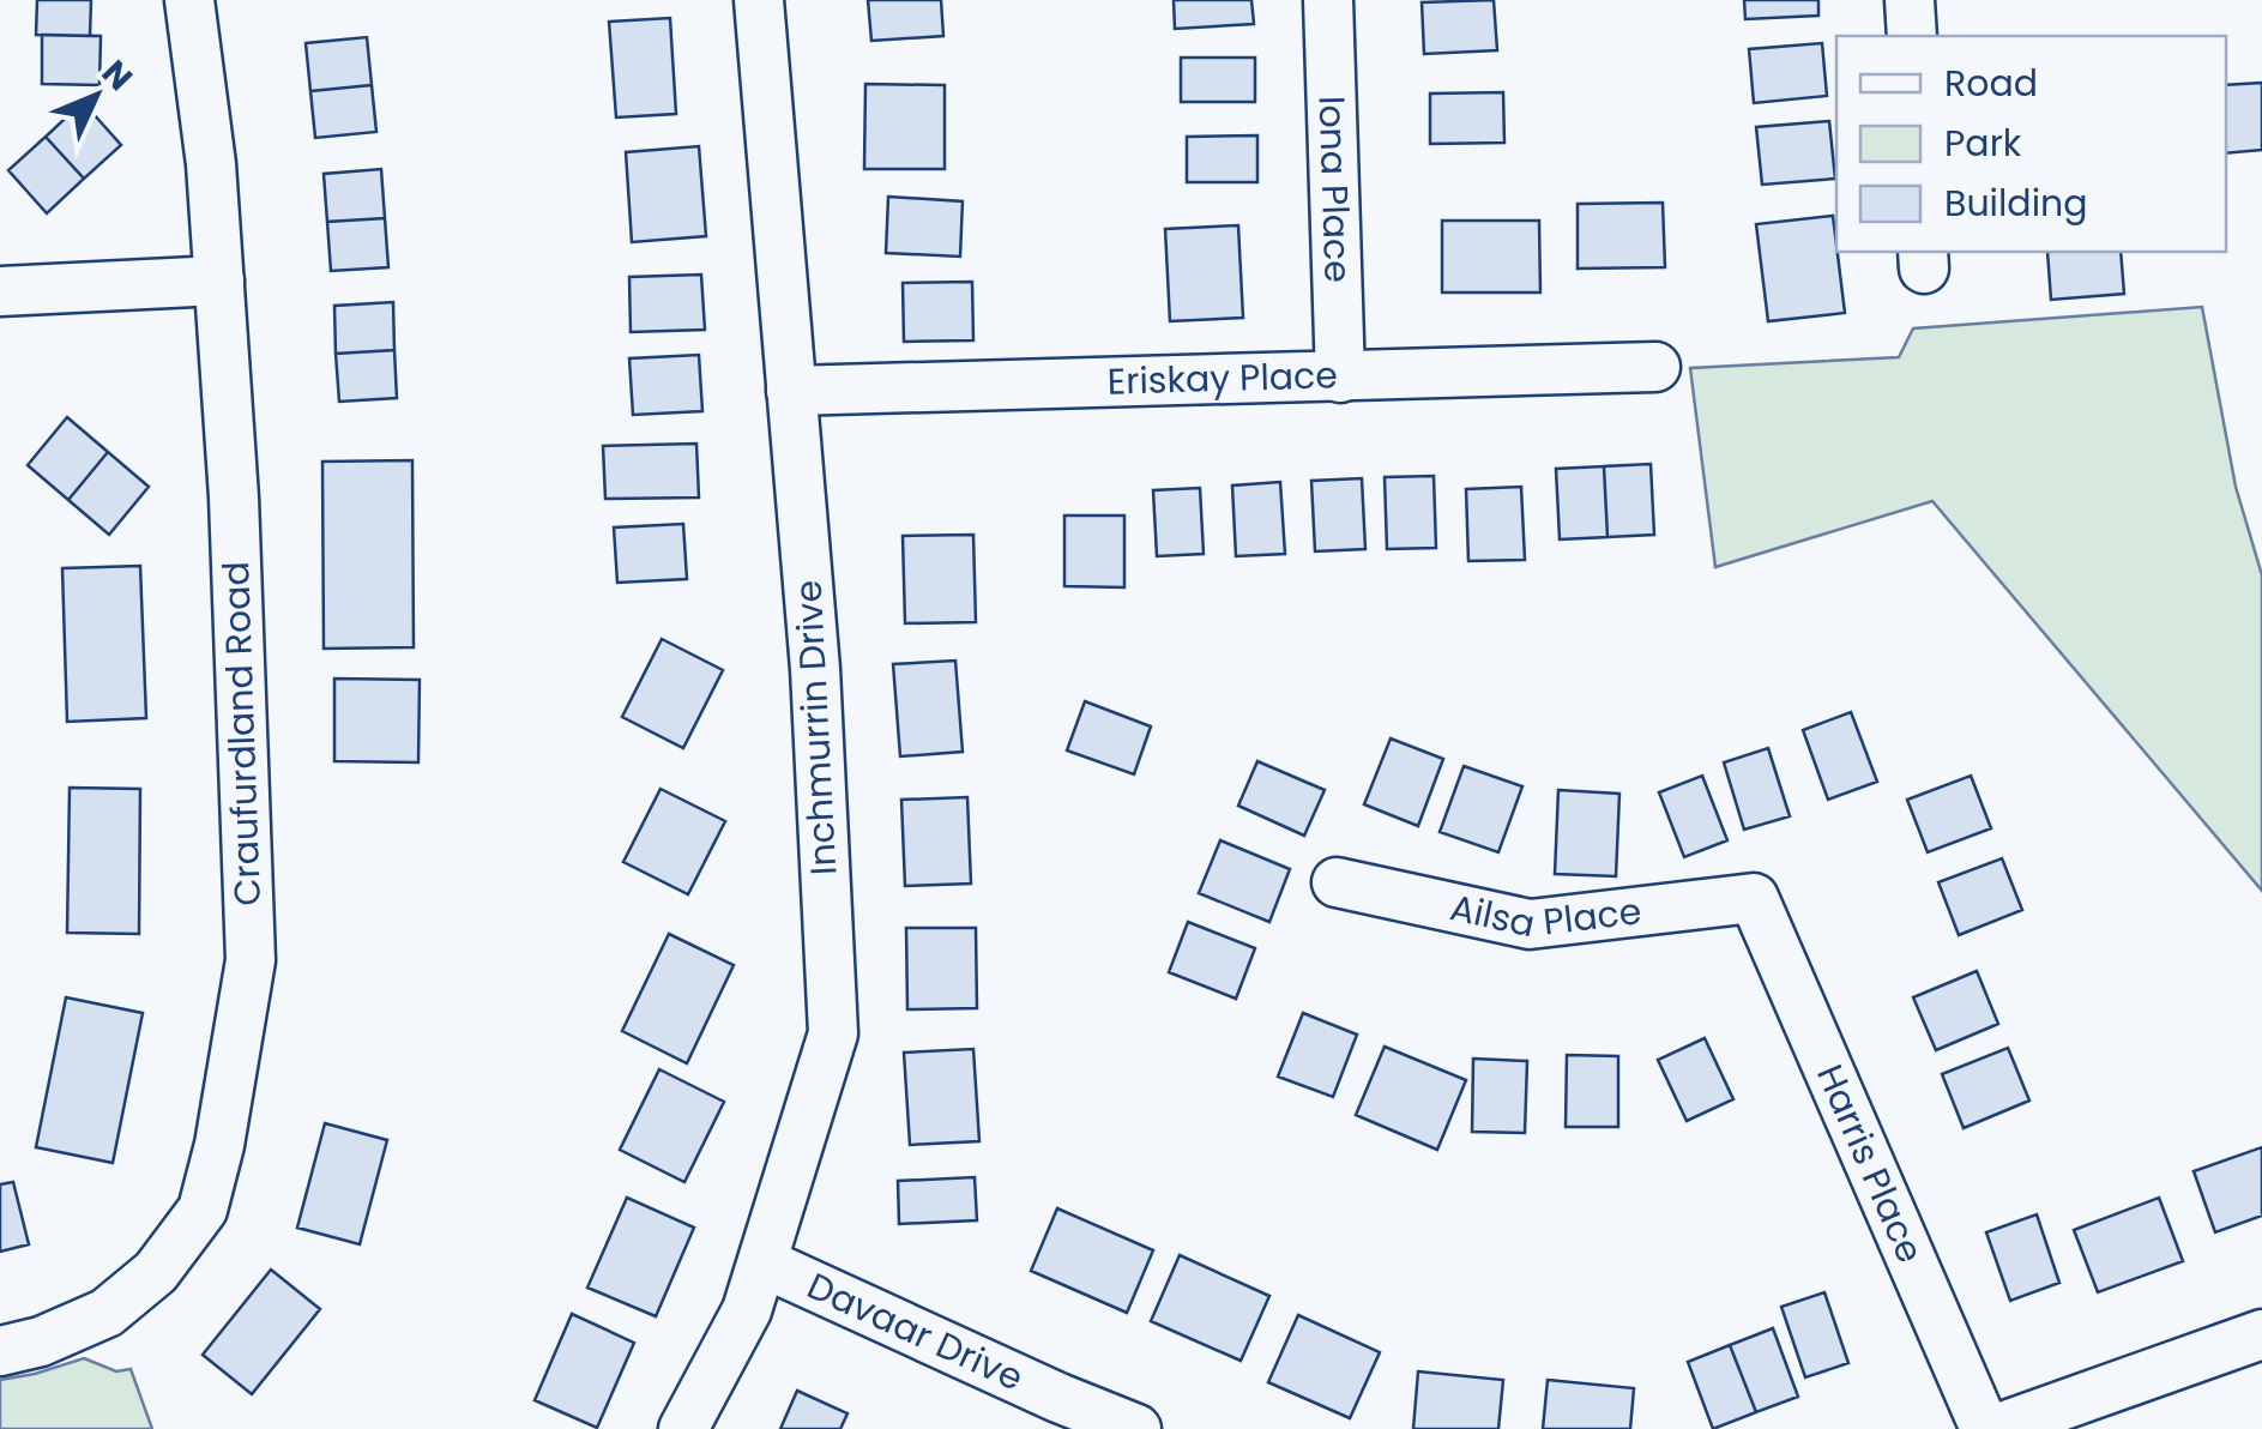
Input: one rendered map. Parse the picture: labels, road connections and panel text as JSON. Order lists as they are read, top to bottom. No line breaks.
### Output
{"streets":{"street":["Iona Place","Eriskay Place","Inchmurrin Drive","Craufurdland Road","Ailsa Place","Harris Place","Davaar Drive"]},"crossings":[["Iona Place","Eriskay Place"],["Eriskay Place","Inchmurrin Drive"],["Inchmurrin Drive","Davaar Drive"],["Ailsa Place","Harris Place"]],"legend":["Road","Park","Building"],"north":"top right"}
